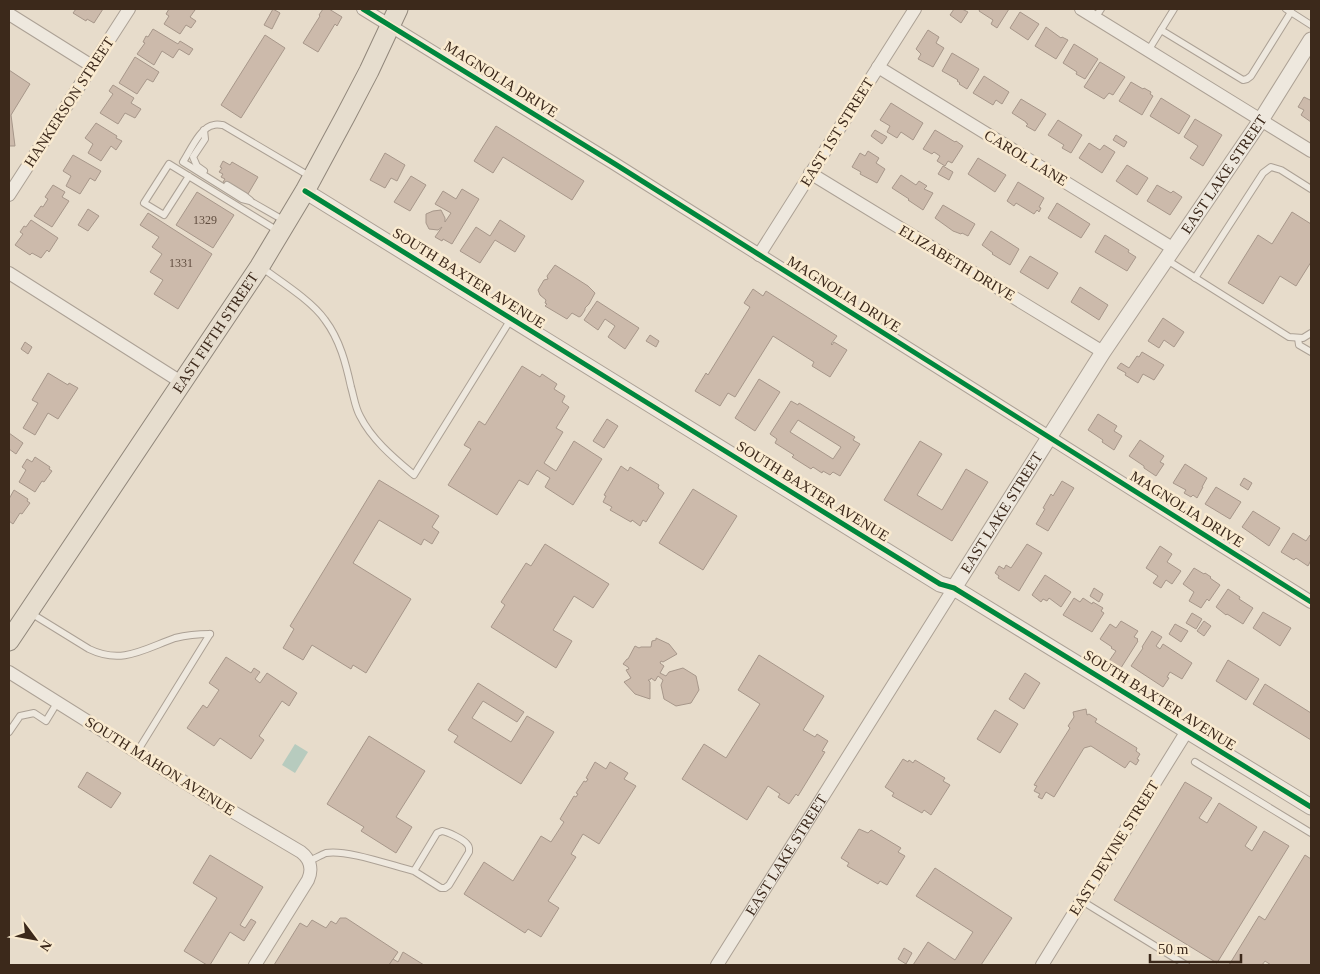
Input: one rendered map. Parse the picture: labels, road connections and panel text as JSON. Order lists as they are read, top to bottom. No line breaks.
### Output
{"streets":{"main road":["EAST FIFTH STREET"],"street":["MAGNOLIA DRIVE","HANKERSON STREET","EAST 1ST STREET","CAROL LANE","EAST LAKE STREET","ELIZABETH DRIVE","SOUTH BAXTER AVENUE","SOUTH MAHON AVENUE","EAST DEVINE STREET"]},"crossings":[["MAGNOLIA DRIVE","EAST 1ST STREET"],["MAGNOLIA DRIVE","EAST LAKE STREET"],["MAGNOLIA DRIVE","EAST FIFTH STREET"],["EAST 1ST STREET","CAROL LANE"],["EAST 1ST STREET","ELIZABETH DRIVE"],["CAROL LANE","EAST LAKE STREET"],["EAST LAKE STREET","ELIZABETH DRIVE"],["EAST LAKE STREET","SOUTH BAXTER AVENUE"],["SOUTH BAXTER AVENUE","EAST FIFTH STREET"],["SOUTH BAXTER AVENUE","EAST DEVINE STREET"]],"house_numbers":["1329","1331"],"scale_bar":"50 m","north":"bottom right"}
